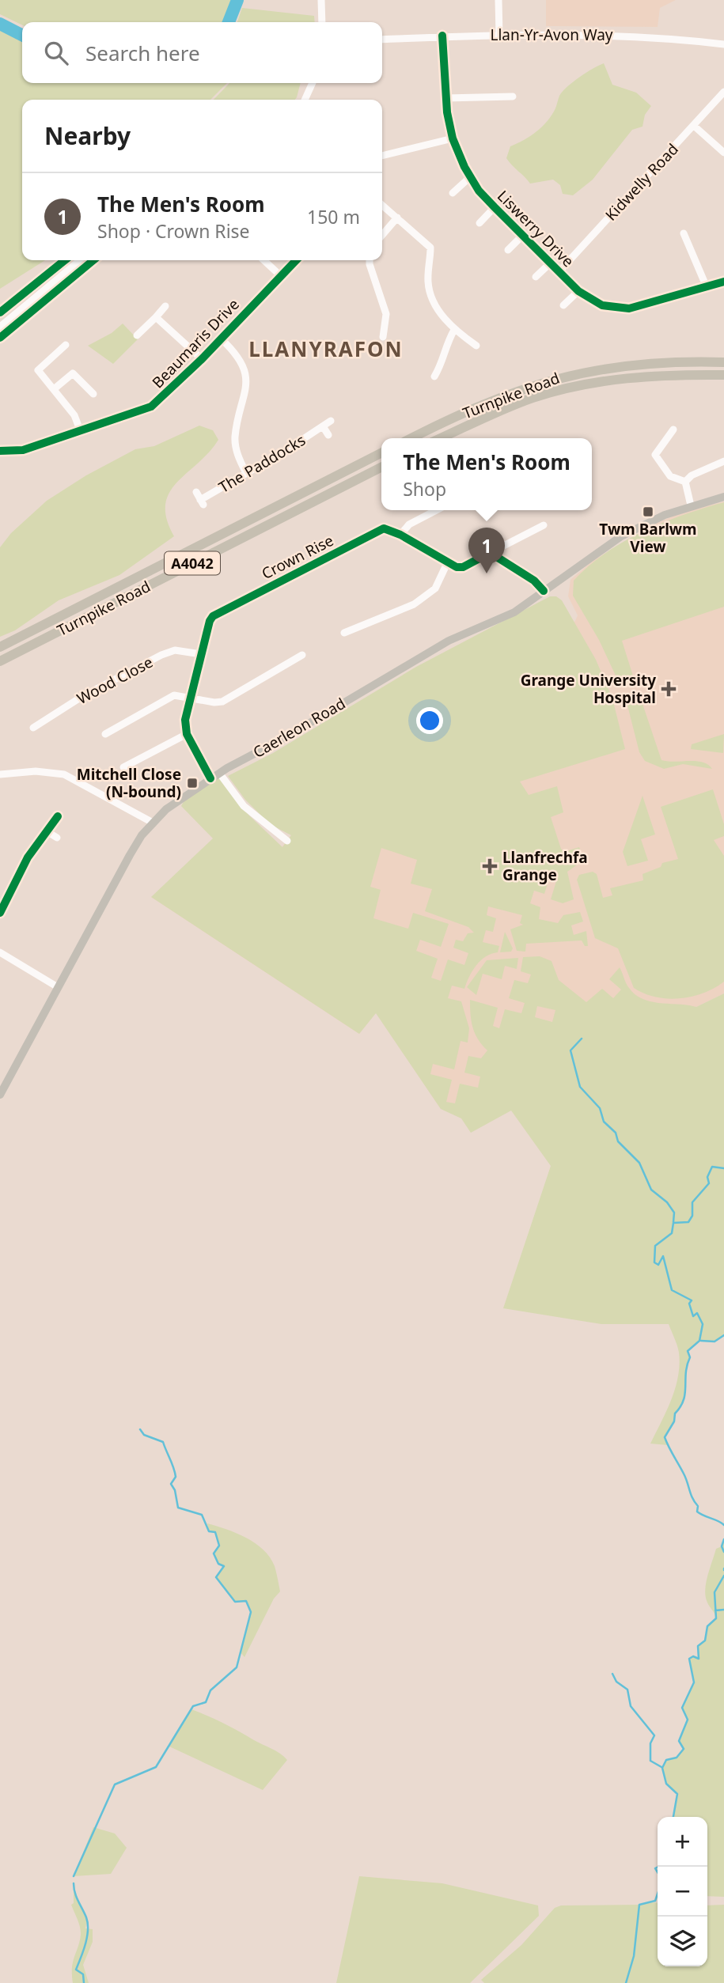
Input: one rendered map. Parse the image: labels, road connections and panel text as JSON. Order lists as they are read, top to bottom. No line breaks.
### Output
{"streets":{"highway":["Turnpike Road","A4042"],"main road":["Caerleon Road"],"street":["Llan-Yr-Avon Way","Kidwelly Road","Liswerry Drive","Beaumaris Drive","The Paddocks","Crown Rise","Wood Close"]},"crossings":[["Llan-Yr-Avon Way","Liswerry Drive"],["Kidwelly Road","Liswerry Drive"],["Crown Rise","Wood Close"]],"districts":["LLANYRAFON"],"places":{"transit":["Twm Barlwm View","Mitchell Close (N-bound)"],"health":["Grange University Hospital","Llanfrechfa Grange"]},"page":{"search":"Search here","heading":"Nearby","list":[{"mark":"1","name":"The Men's Room","note":"Shop · Crown Rise","value":"150 m"}],"popup":["The Men's Room","Shop"],"pins":"1","map_buttons":["+","−"]}}
